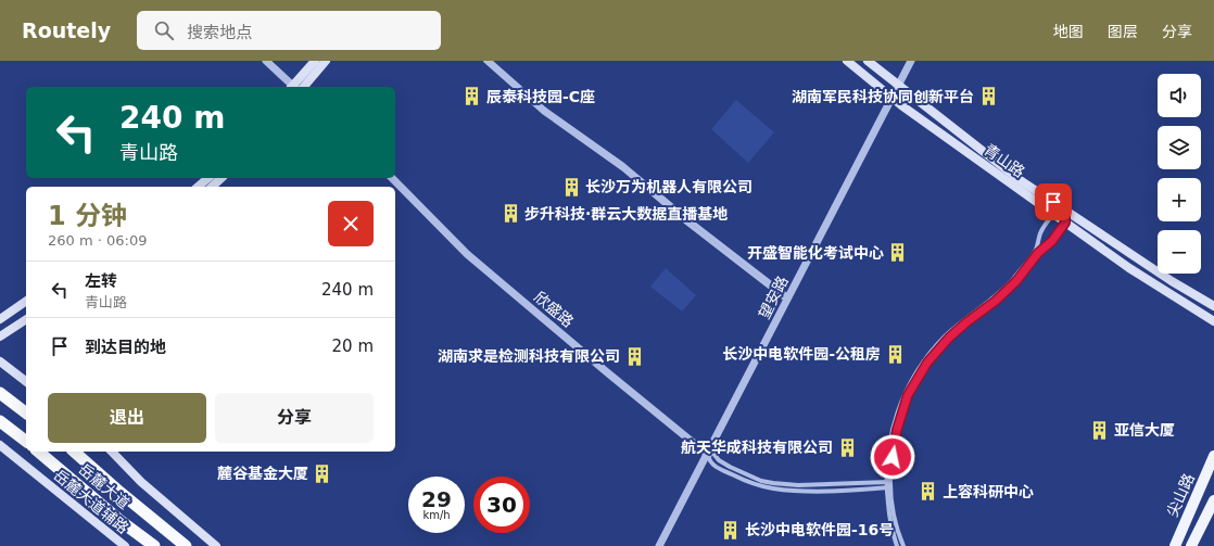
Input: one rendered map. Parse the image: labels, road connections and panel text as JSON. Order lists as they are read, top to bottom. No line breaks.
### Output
{"streets":{"highway":["岳麓大道"],"main road":["青山路","尖山路","岳麓大道辅路"],"street":["望安路","欣盛路"]},"crossings":[["青山路","望安路"],["望安路","欣盛路"]],"places":{"building":["辰泰科技园-C座","湖南军民科技协同创新平台","长沙万为机器人有限公司","步升科技·群云大数据直播基地","开盛智能化考试中心","长沙中电软件园-公租房","湖南求是检测科技有限公司","亚信大厦","航天华成科技有限公司","麓谷基金大厦","上容科研中心","长沙中电软件园-16号"]},"page":{"header":"Routely","search":"搜索地点","nav":["地图","图层","分享"],"map_buttons":["+","−"],"turn":["240 m","青山路"],"heading":["1 分钟","260 m · 06:09"],"list":[{"name":"左转","note":"青山路","value":"240 m"},{"name":"到达目的地","value":"20 m"}],"buttons":["退出","分享"],"speed":"29 km/h","limit":"30"}}
